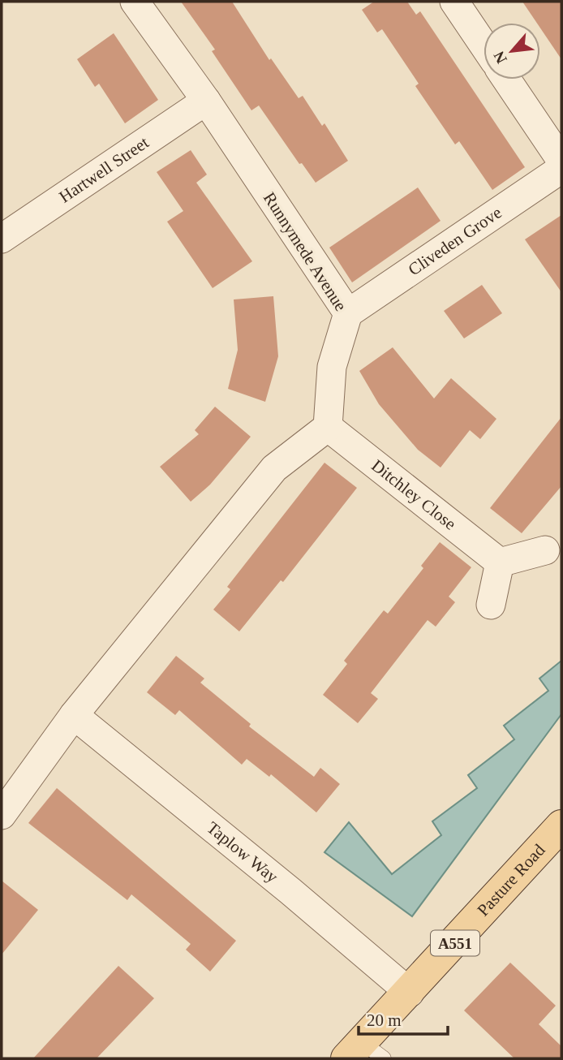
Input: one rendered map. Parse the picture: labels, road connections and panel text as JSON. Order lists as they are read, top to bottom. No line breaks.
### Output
{"streets":{"main road":["Pasture Road","A551"],"street":["Hartwell Street","Cliveden Grove","Runnymede Avenue","Ditchley Close","Taplow Way"]},"crossings":[["Hartwell Street","Runnymede Avenue"],["Cliveden Grove","Runnymede Avenue"],["Runnymede Avenue","Ditchley Close"],["Taplow Way","Pasture Road"]],"scale_bar":"20 m","north":"bottom left"}
